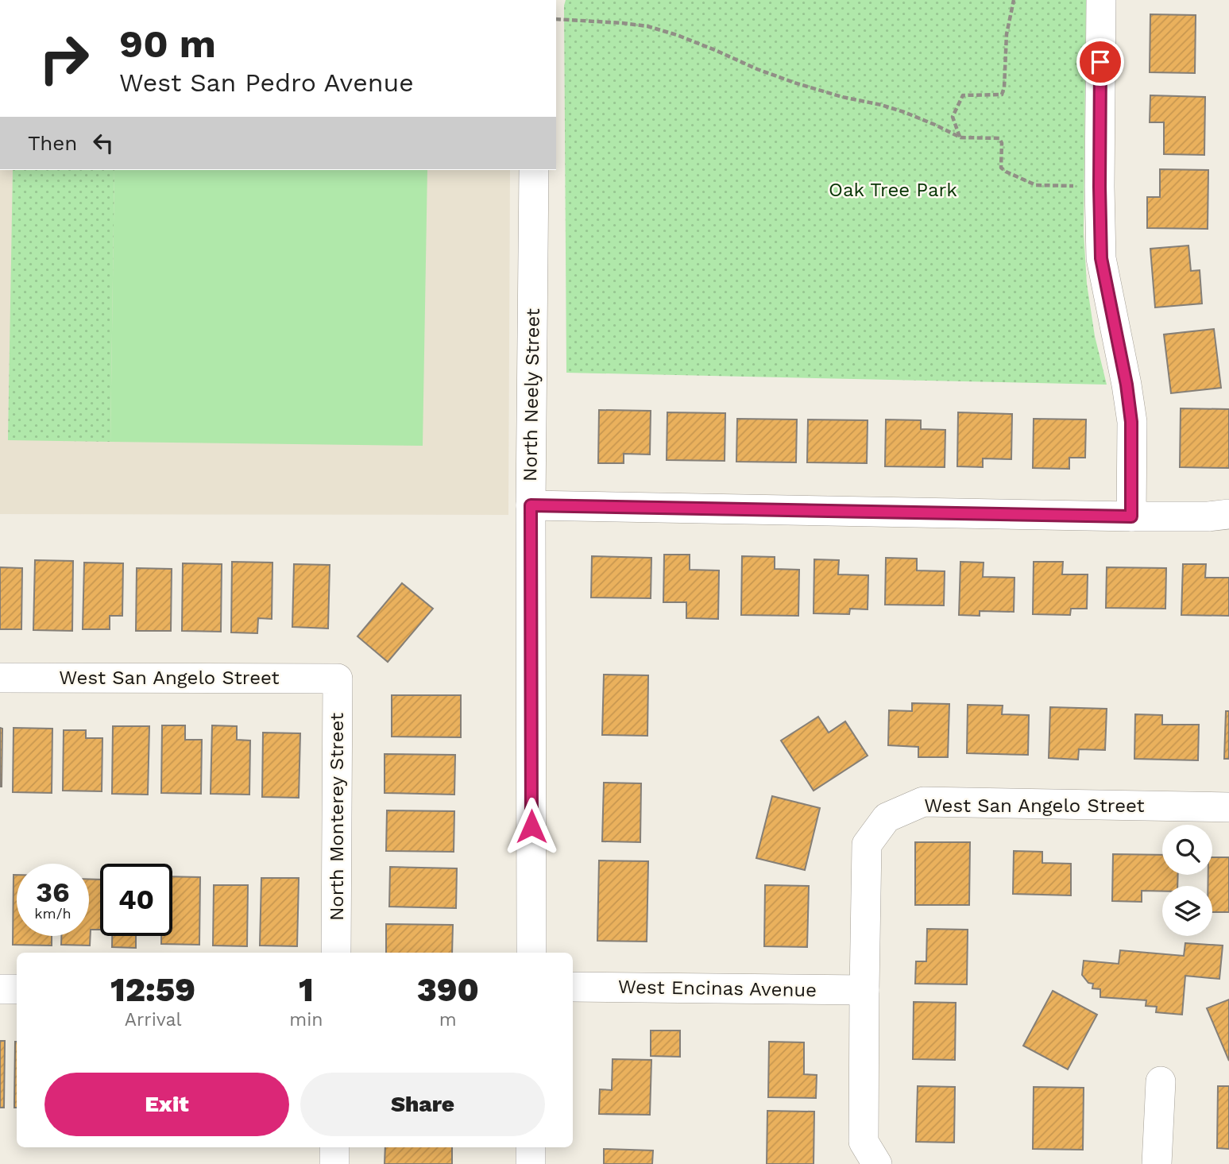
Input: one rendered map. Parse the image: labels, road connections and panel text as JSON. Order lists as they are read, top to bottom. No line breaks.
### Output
{"streets":{"street":["North Neely Street","West San Angelo Street","North Monterey Street","West Encinas Avenue"]},"crossings":[["West San Angelo Street","North Monterey Street"],["West San Angelo Street","West Encinas Avenue"]],"parks":["Oak Tree Park"],"page":{"turn":["90 m","West San Pedro Avenue"],"then":"Then","speed":"36 km/h","limit":"40","eta":["12:59","Arrival","1","min","390","m"],"buttons":["Exit","Share"]}}
